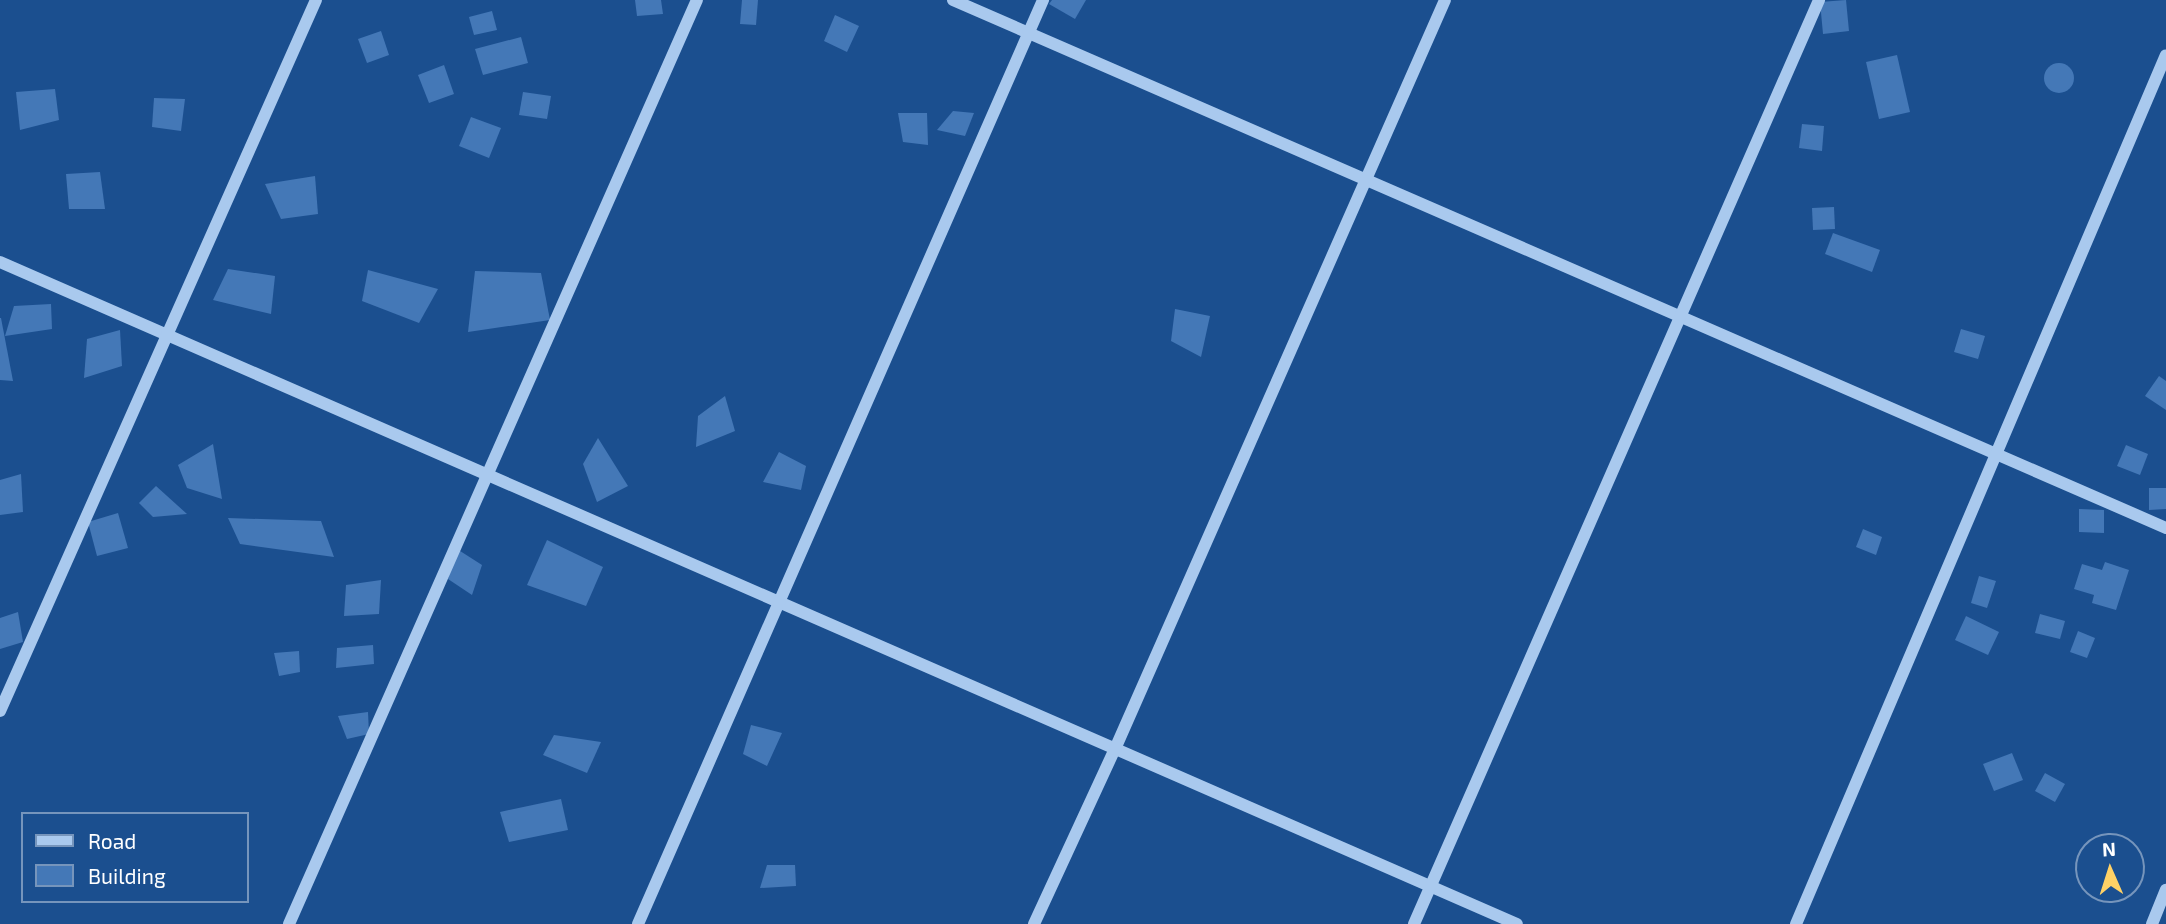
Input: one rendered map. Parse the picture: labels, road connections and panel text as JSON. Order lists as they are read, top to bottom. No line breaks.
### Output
{"legend":["Road","Building"],"north":"top"}
